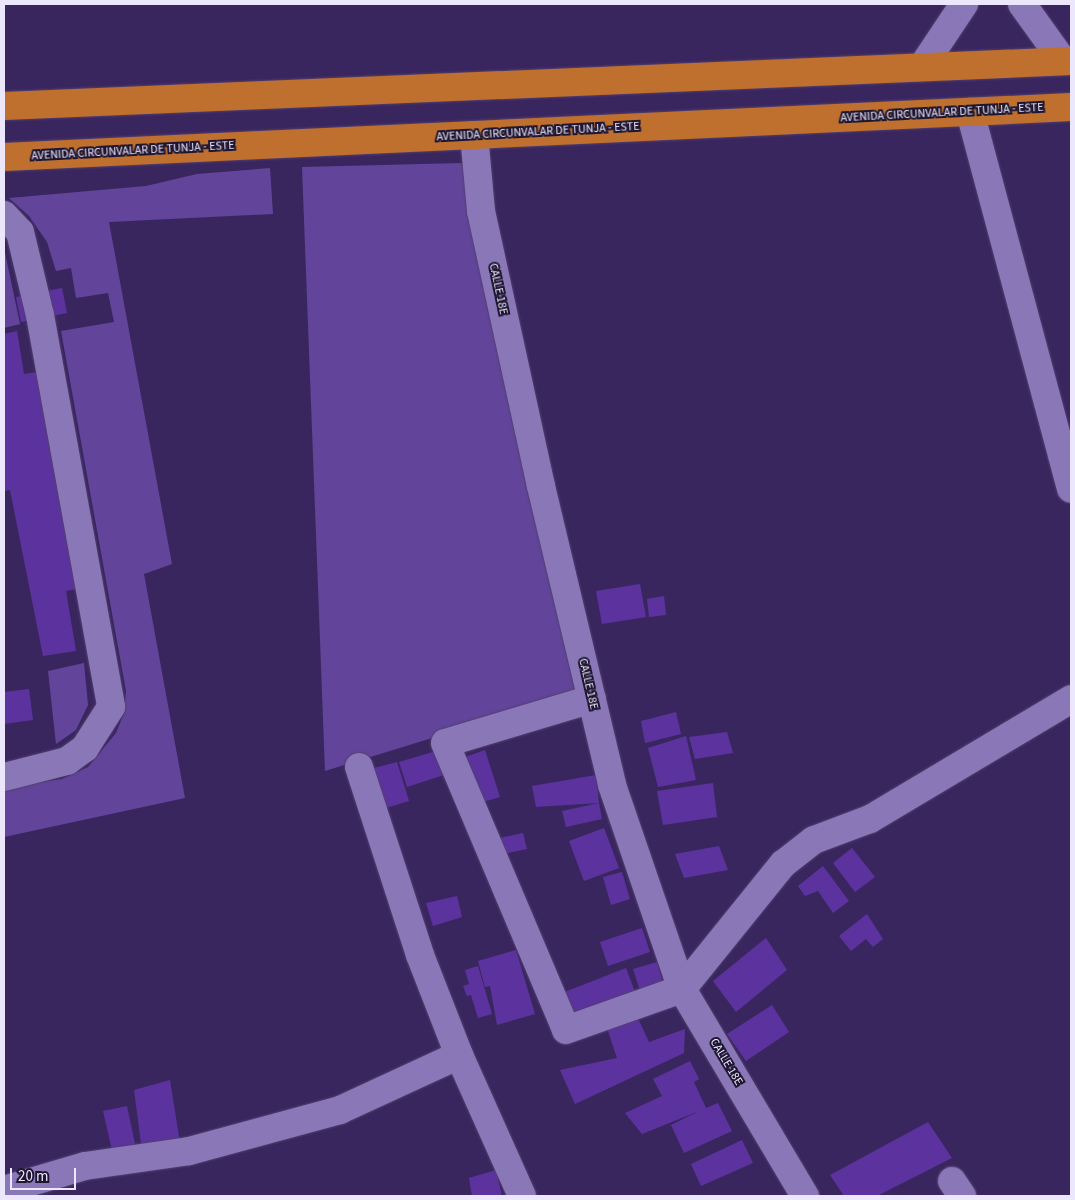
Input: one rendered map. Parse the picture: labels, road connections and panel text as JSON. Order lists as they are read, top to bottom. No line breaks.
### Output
{"streets":{"highway":["AVENIDA CIRCUNVALAR DE TUNJA - ESTE"],"street":["CALLE 18E"]},"crossings":[["AVENIDA CIRCUNVALAR DE TUNJA - ESTE","CALLE 18E"]],"scale_bar":"20 m"}
